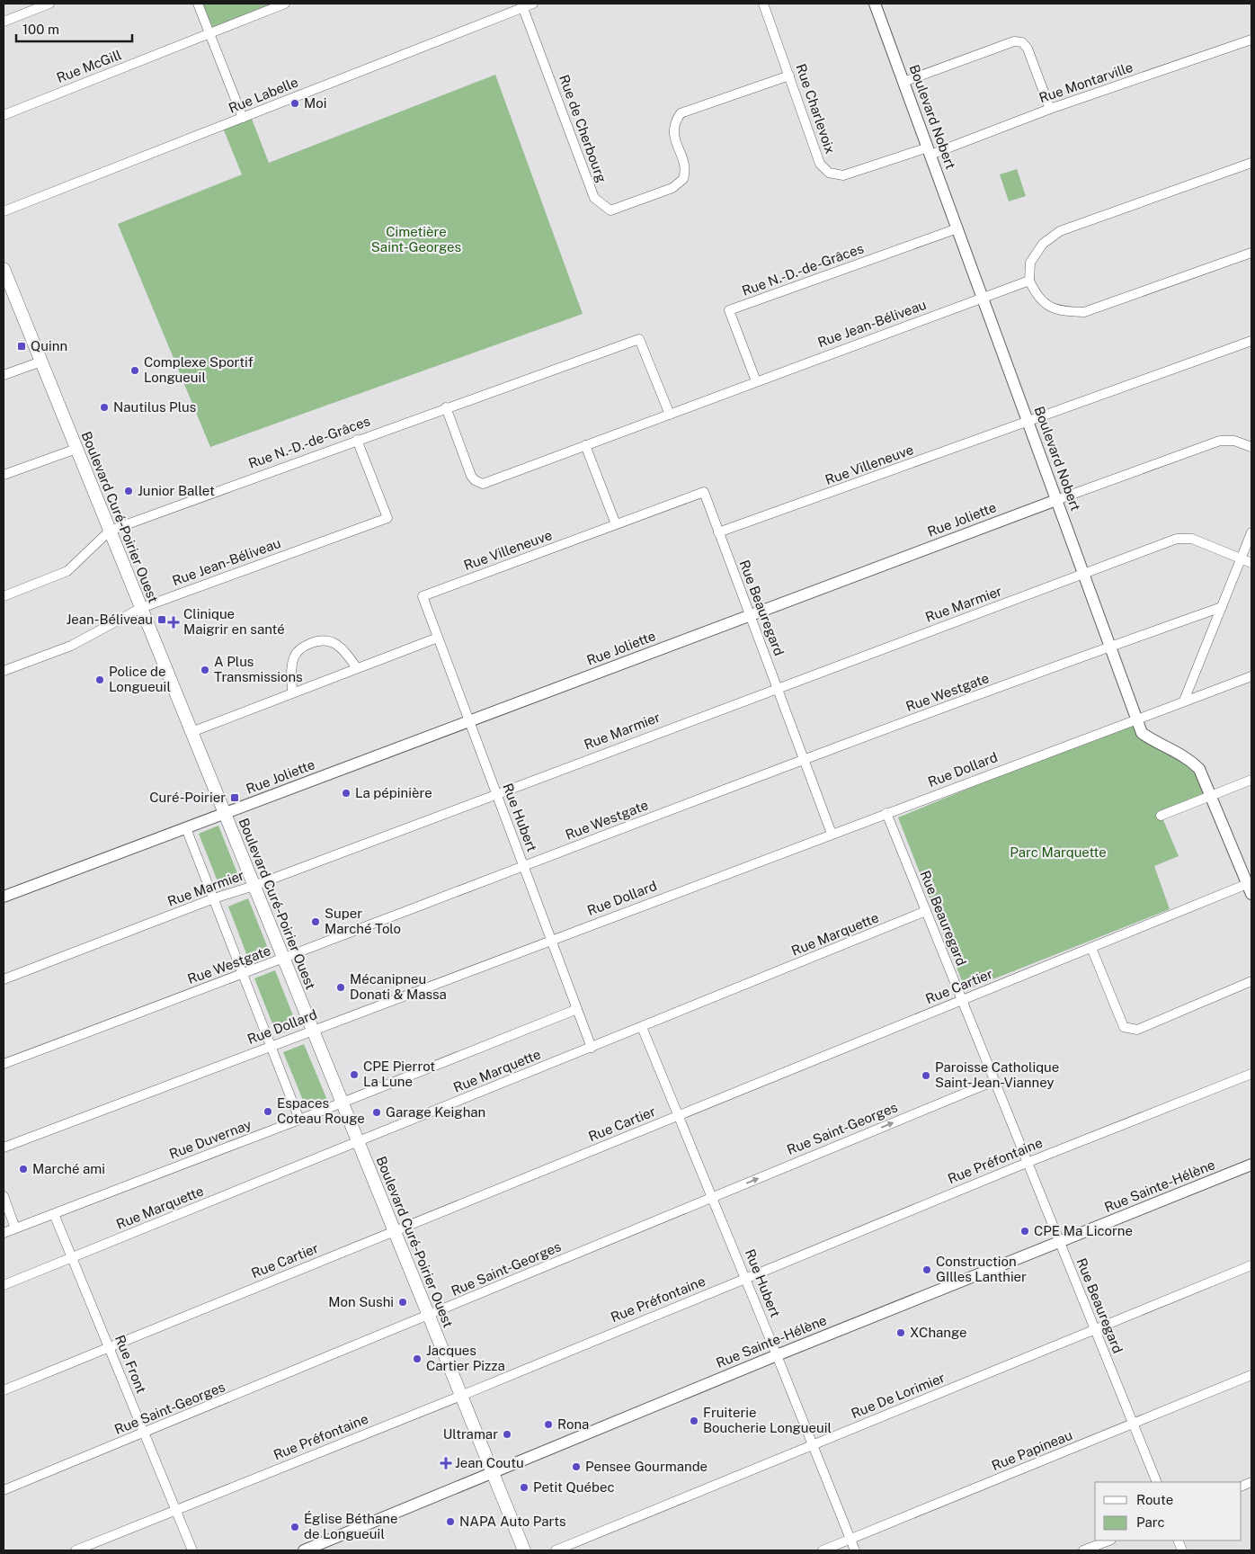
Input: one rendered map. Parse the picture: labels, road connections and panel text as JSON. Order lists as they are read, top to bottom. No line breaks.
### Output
{"streets":{"main road":["Boulevard Curé-Poirier Ouest"],"street":["Rue McGill","Rue Montarville","Rue Labelle","Rue Charlevoix","Boulevard Nobert","Rue de Cherbourg","Rue N.-D.-de-Grâces","Rue Jean-Béliveau","Rue Villeneuve","Rue Joliette","Rue Marmier","Rue Beauregard","Rue Westgate","Rue Dollard","Rue Hubert","Rue Marquette","Rue Cartier","Rue Saint-Georges","Rue Duvernay","Rue Préfontaine","Rue Sainte-Hélène","Rue Front","Rue De Lorimier","Rue Papineau"]},"crossings":[["Rue Montarville","Rue Charlevoix"],["Rue Montarville","Boulevard Nobert"],["Rue Labelle","Rue de Cherbourg"],["Rue Charlevoix","Boulevard Nobert"],["Rue Charlevoix","Rue de Cherbourg"],["Boulevard Nobert","Rue N.-D.-de-Grâces"],["Boulevard Nobert","Rue Jean-Béliveau"],["Boulevard Nobert","Rue Villeneuve"],["Boulevard Nobert","Rue Joliette"],["Boulevard Nobert","Rue Marmier"],["Boulevard Nobert","Rue Westgate"],["Boulevard Nobert","Rue Dollard"],["Boulevard Nobert","Rue Cartier"],["Rue N.-D.-de-Grâces","Rue Jean-Béliveau"],["Rue N.-D.-de-Grâces","Boulevard Curé-Poirier Ouest"],["Rue Jean-Béliveau","Boulevard Curé-Poirier Ouest"],["Rue Villeneuve","Rue Beauregard"],["Rue Villeneuve","Rue Hubert"],["Boulevard Curé-Poirier Ouest","Rue Joliette"],["Boulevard Curé-Poirier Ouest","Rue Marmier"],["Boulevard Curé-Poirier Ouest","Rue Westgate"],["Boulevard Curé-Poirier Ouest","Rue Dollard"],["Boulevard Curé-Poirier Ouest","Rue Marquette"],["Boulevard Curé-Poirier Ouest","Rue Cartier"],["Boulevard Curé-Poirier Ouest","Rue Saint-Georges"],["Boulevard Curé-Poirier Ouest","Rue Duvernay"],["Boulevard Curé-Poirier Ouest","Rue Préfontaine"],["Boulevard Curé-Poirier Ouest","Rue Sainte-Hélène"],["Rue Joliette","Rue Beauregard"],["Rue Joliette","Rue Hubert"],["Rue Marmier","Rue Beauregard"],["Rue Marmier","Rue Hubert"],["Rue Beauregard","Rue Westgate"],["Rue Beauregard","Rue Dollard"],["Rue Beauregard","Rue Marquette"],["Rue Beauregard","Rue Cartier"],["Rue Beauregard","Rue Saint-Georges"],["Rue Beauregard","Rue Préfontaine"],["Rue Beauregard","Rue Sainte-Hélène"],["Rue Beauregard","Rue De Lorimier"],["Rue Beauregard","Rue Papineau"],["Rue Westgate","Rue Hubert"],["Rue Dollard","Rue Hubert"],["Rue Hubert","Rue Marquette"],["Rue Hubert","Rue Cartier"],["Rue Hubert","Rue Saint-Georges"],["Rue Hubert","Rue Duvernay"],["Rue Hubert","Rue Préfontaine"],["Rue Hubert","Rue Sainte-Hélène"],["Rue Hubert","Rue De Lorimier"],["Rue Hubert","Rue Papineau"],["Rue Marquette","Rue Front"],["Rue Cartier","Rue Front"],["Rue Saint-Georges","Rue Front"],["Rue Duvernay","Rue Front"],["Rue Préfontaine","Rue Front"]],"parks":["Cimetière Saint-Georges","Parc Marquette"],"places":{"other":["Moi","Complexe Sportif Longueuil","Nautilus Plus","Junior Ballet","A Plus Transmissions","Police de Longueuil","La pépinière","Super Marché Tolo","Mécanipneu Donati & Massa","CPE Pierrot La Lune","Paroisse Catholique Saint-Jean-Vianney","Espaces Coteau Rouge","Garage Keighan","Marché ami","CPE Ma Licorne","Construction GIlles Lanthier","Mon Sushi","XChange","Jacques Cartier Pizza","Fruiterie Boucherie Longueuil","Rona","Ultramar","Pensee Gourmande","Petit Québec","NAPA Auto Parts","Église Béthane de Longueuil"],"transit":["Quinn","Jean-Béliveau","Curé-Poirier"],"health":["Clinique Maigrir en santé","Jean Coutu"]},"legend":["Route","Parc"],"scale_bar":"100 m"}
